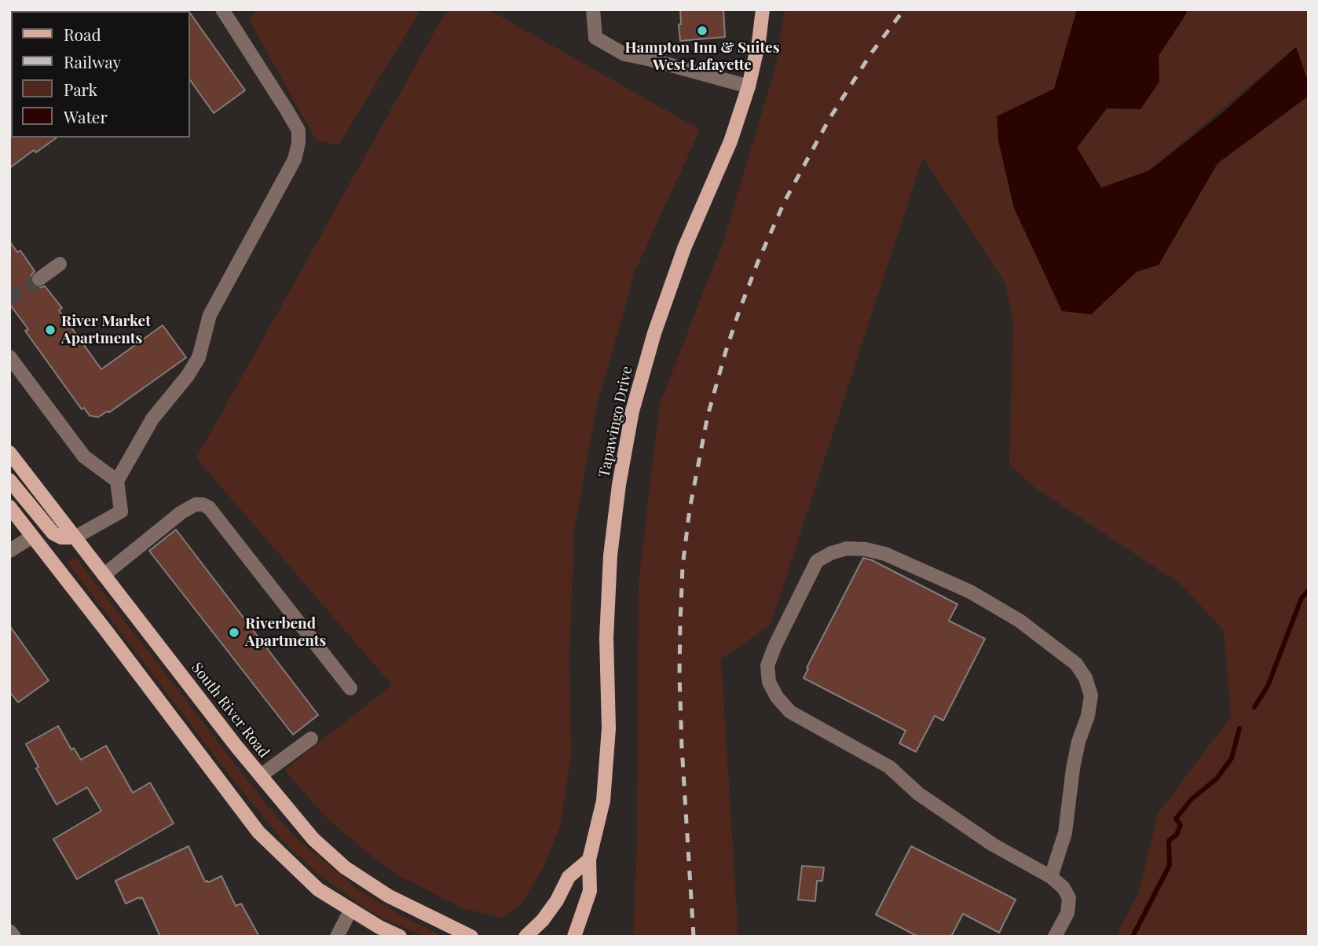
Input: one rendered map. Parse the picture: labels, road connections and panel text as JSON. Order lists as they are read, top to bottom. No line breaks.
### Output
{"streets":{"main road":["Tapawingo Drive","South River Road"]},"places":["Hampton Inn & Suites West Lafayette","River Market Apartments","Riverbend Apartments"],"legend":["Road","Railway","Park","Water"]}
